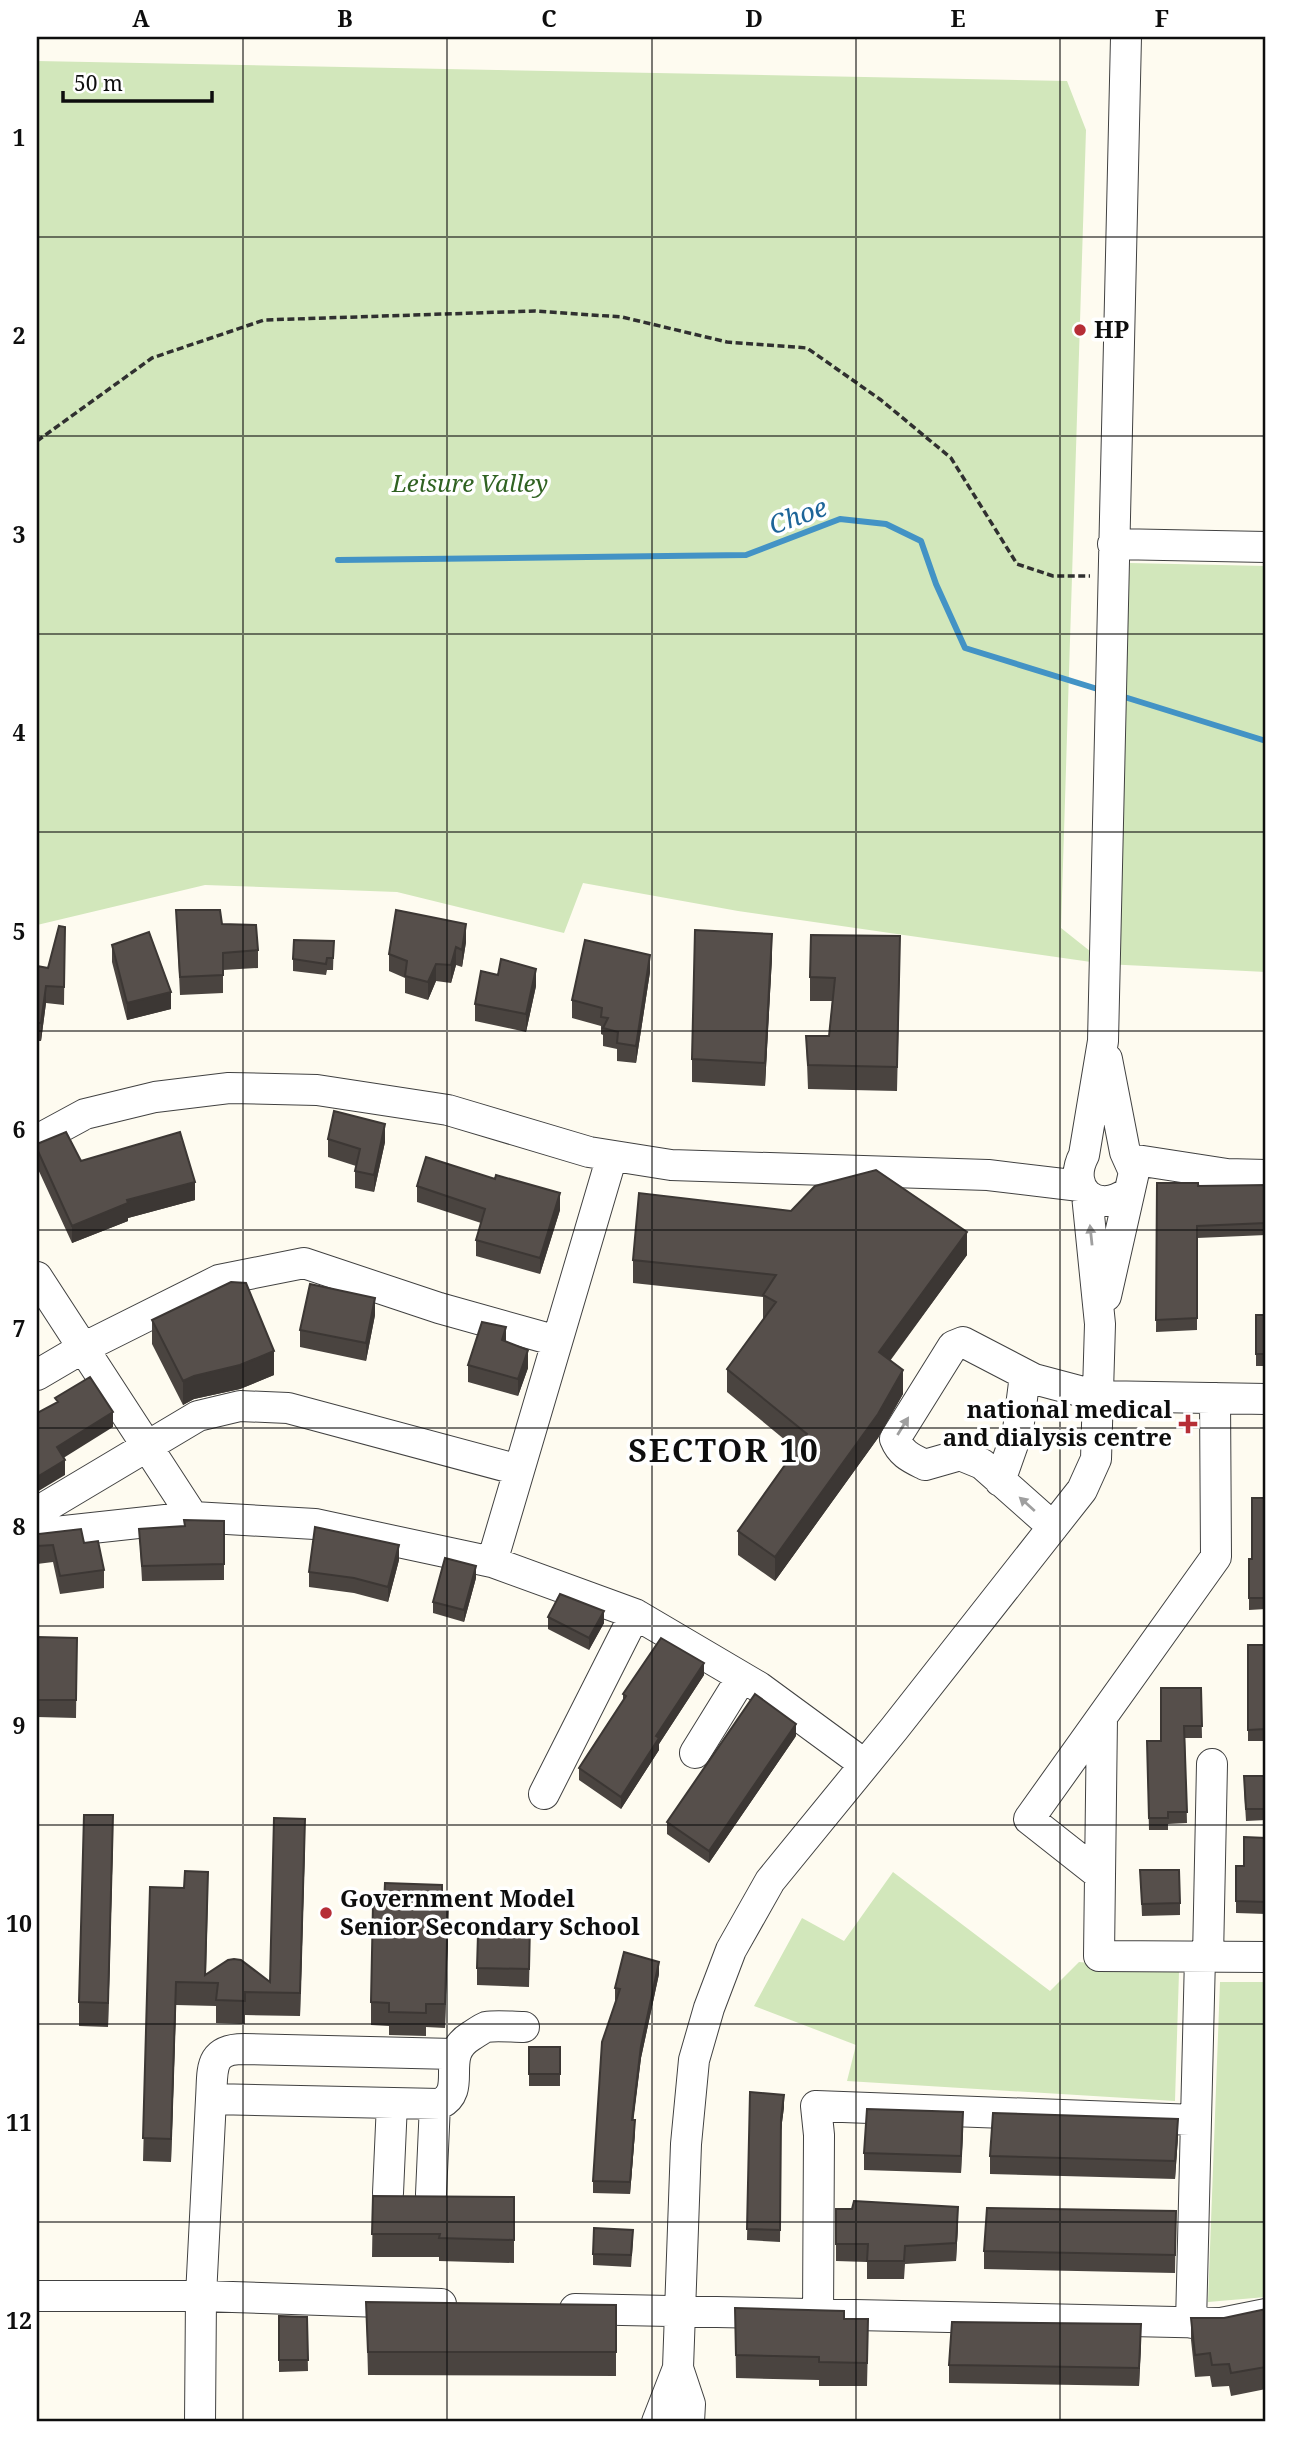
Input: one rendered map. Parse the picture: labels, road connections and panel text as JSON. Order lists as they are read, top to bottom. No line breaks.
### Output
{"districts":["SECTOR 10"],"water":["Choe"],"parks":["Leisure Valley"],"places":{"other":["HP","Government Model Senior Secondary School"],"health":["national medical and dialysis centre"]},"scale_bar":"50 m","grid":{"columns":["A","B","C","D","E","F"],"rows":["1","2","3","4","5","6","7","8","9","10","11","12"]}}
